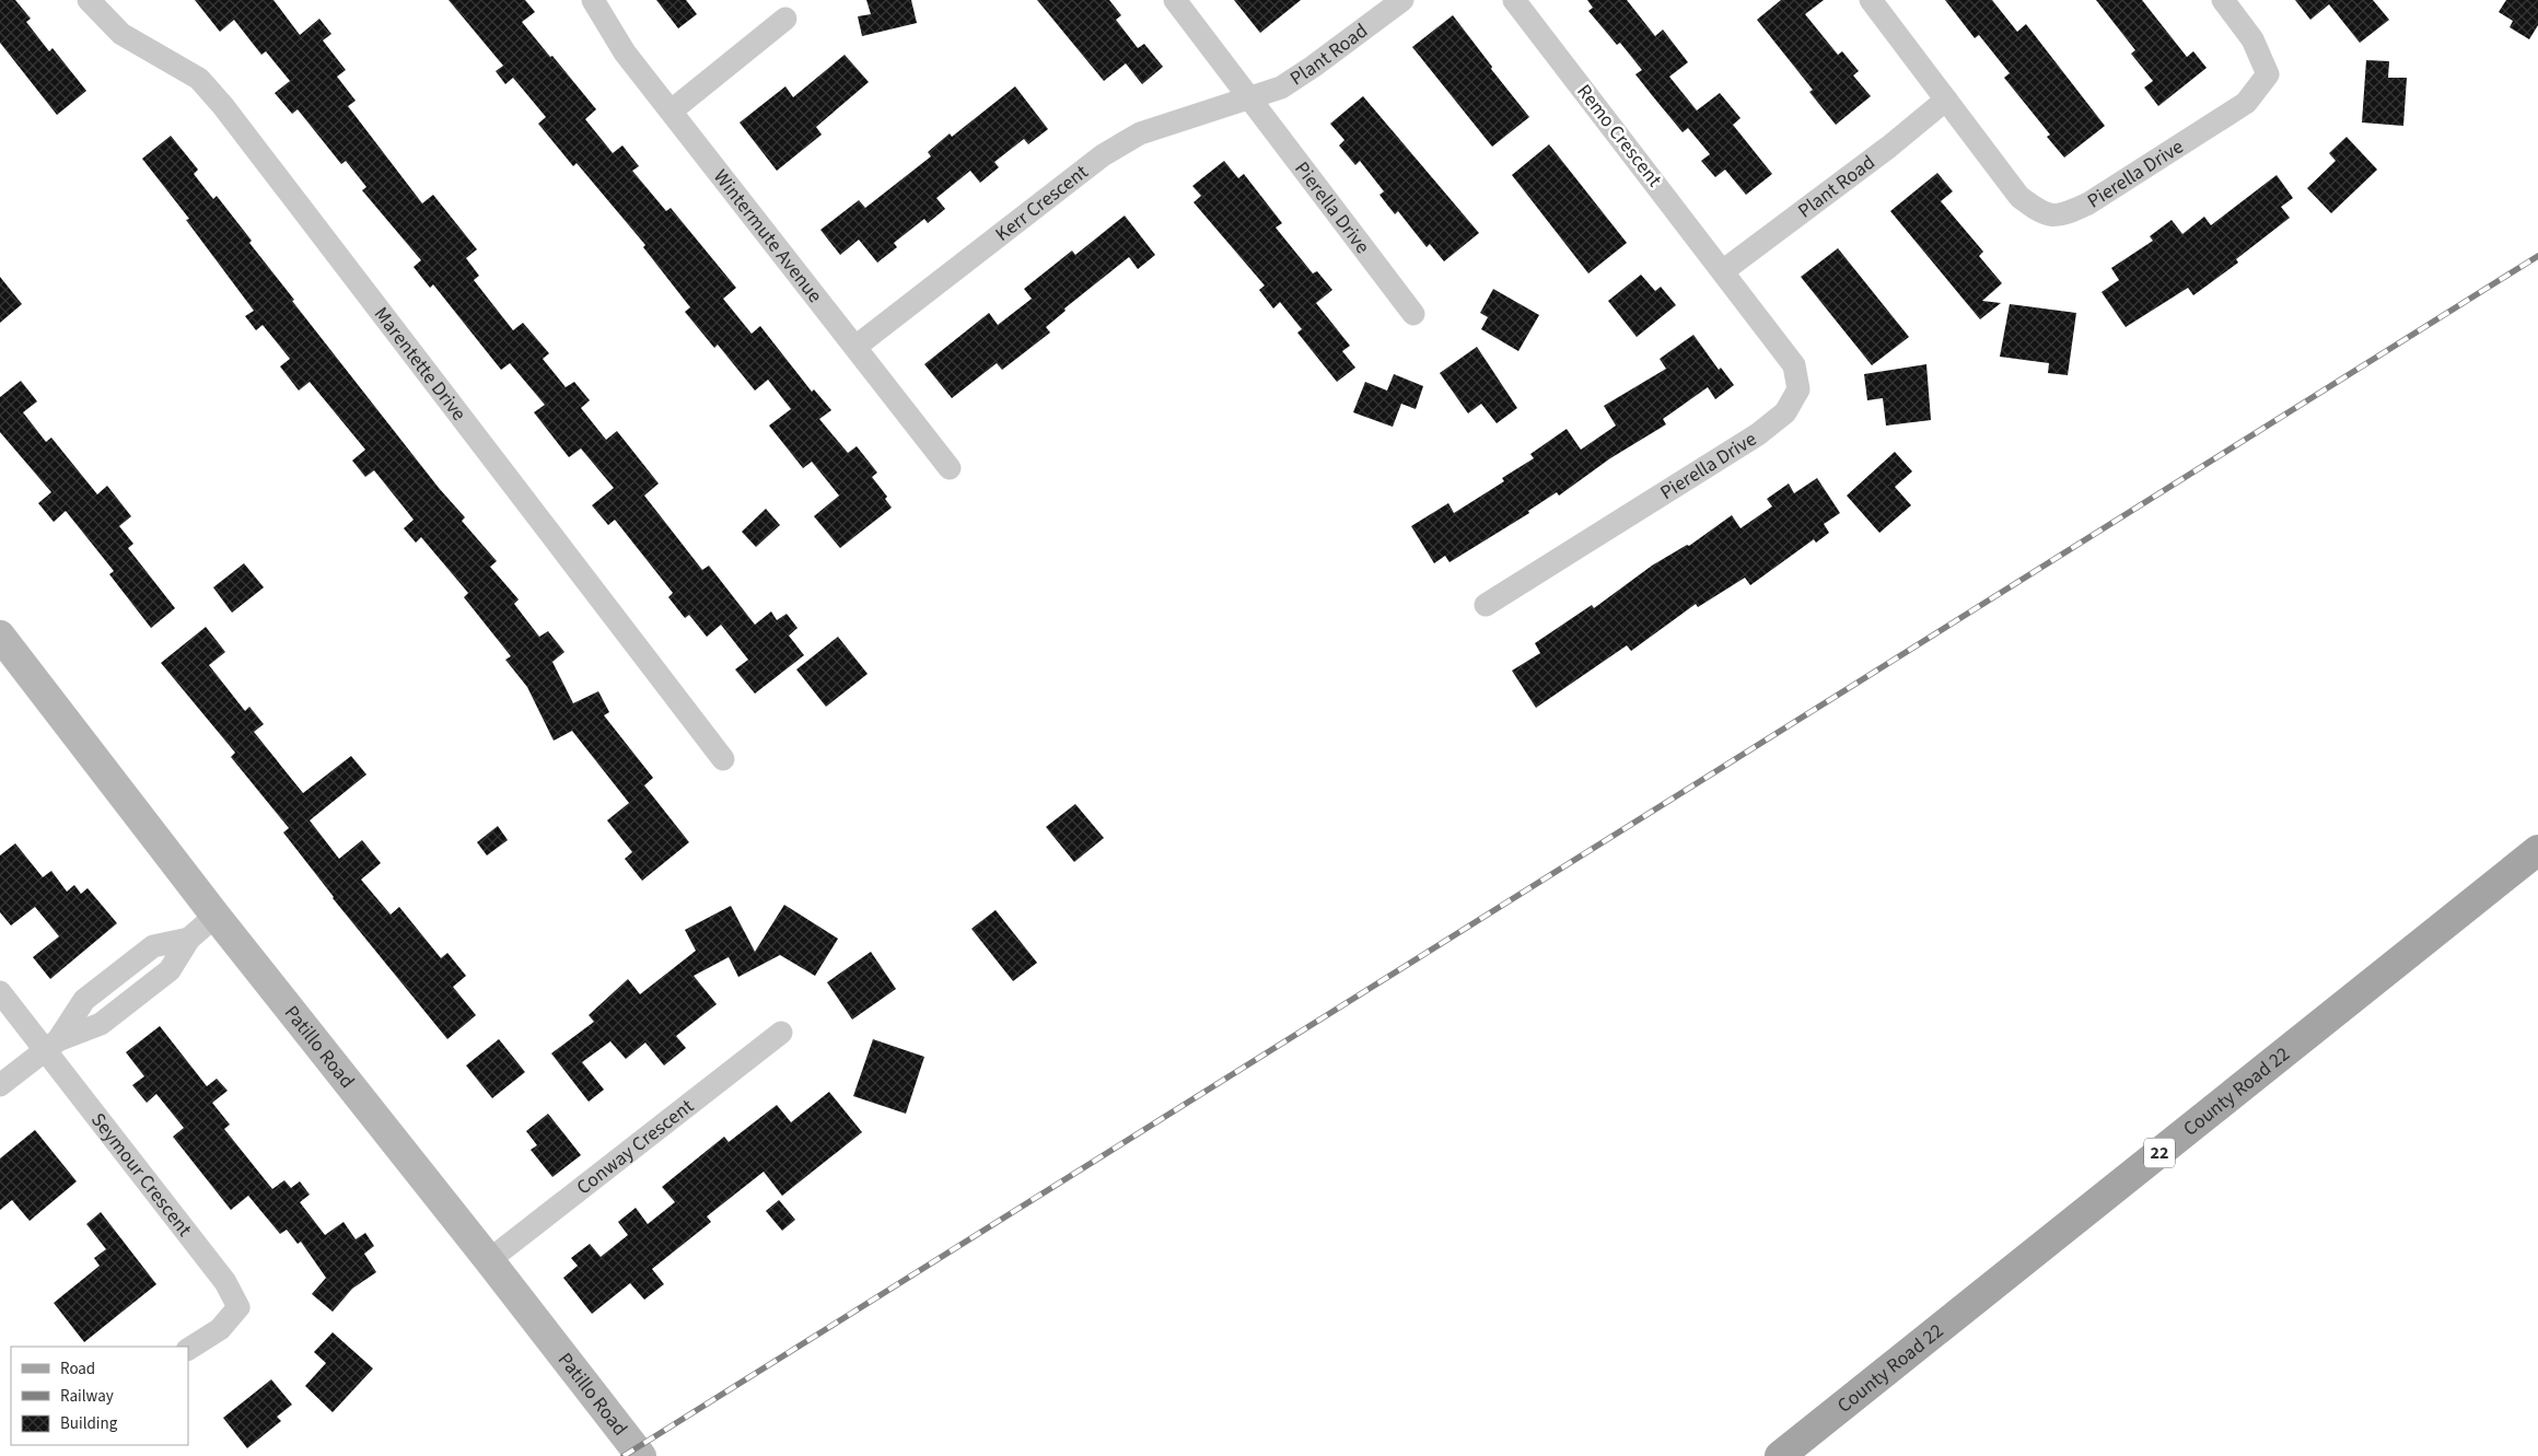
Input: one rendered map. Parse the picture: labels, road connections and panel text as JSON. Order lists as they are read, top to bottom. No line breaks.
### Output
{"streets":{"main road":["County Road 22","22"],"street":["Plant Road","Remo Crescent","Pierella Drive","Kerr Crescent","Wintermute Avenue","Marentette Drive","Patillo Road","Conway Crescent","Seymour Crescent"]},"crossings":[["Plant Road","Remo Crescent"],["Plant Road","Pierella Drive"],["Plant Road","Kerr Crescent"],["Remo Crescent","Pierella Drive"],["Pierella Drive","Kerr Crescent"],["Kerr Crescent","Wintermute Avenue"],["Patillo Road","Conway Crescent"]],"legend":["Road","Railway","Building"]}
